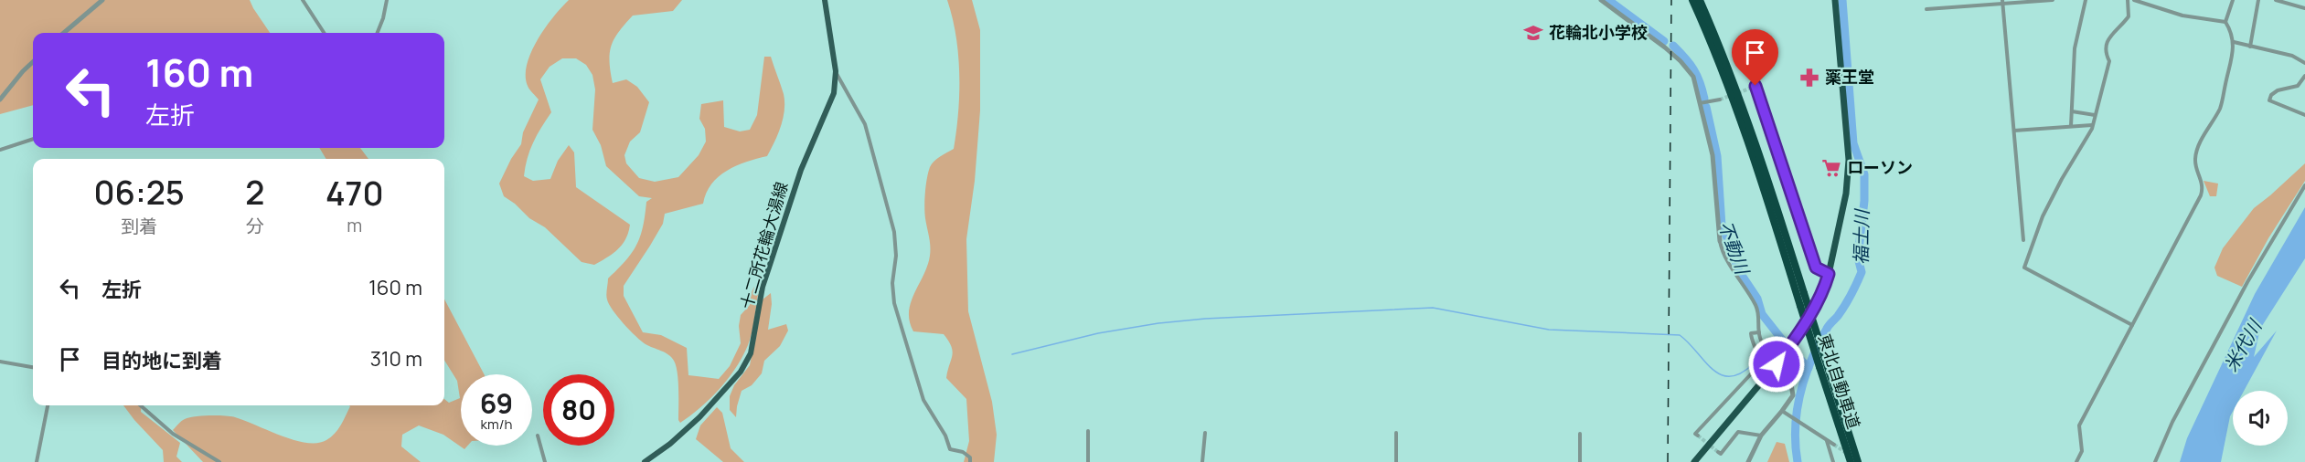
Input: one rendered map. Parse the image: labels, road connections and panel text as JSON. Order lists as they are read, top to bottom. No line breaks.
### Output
{"streets":{"highway":["東北自動車道"],"main road":["十二所花輪大湯線"]},"water":["福士川","不動川","米代川"],"places":{"school or university":["花輪北小学校"],"pharmacy":["薬王堂"],"supermarket":["ローソン"]},"page":{"turn":["160 m","左折"],"eta":["06:25","到着","2","分","470","m"],"list":[{"name":"左折","value":"160 m"},{"name":"目的地に到着","value":"310 m"}],"speed":"69 km/h","limit":"80"}}
